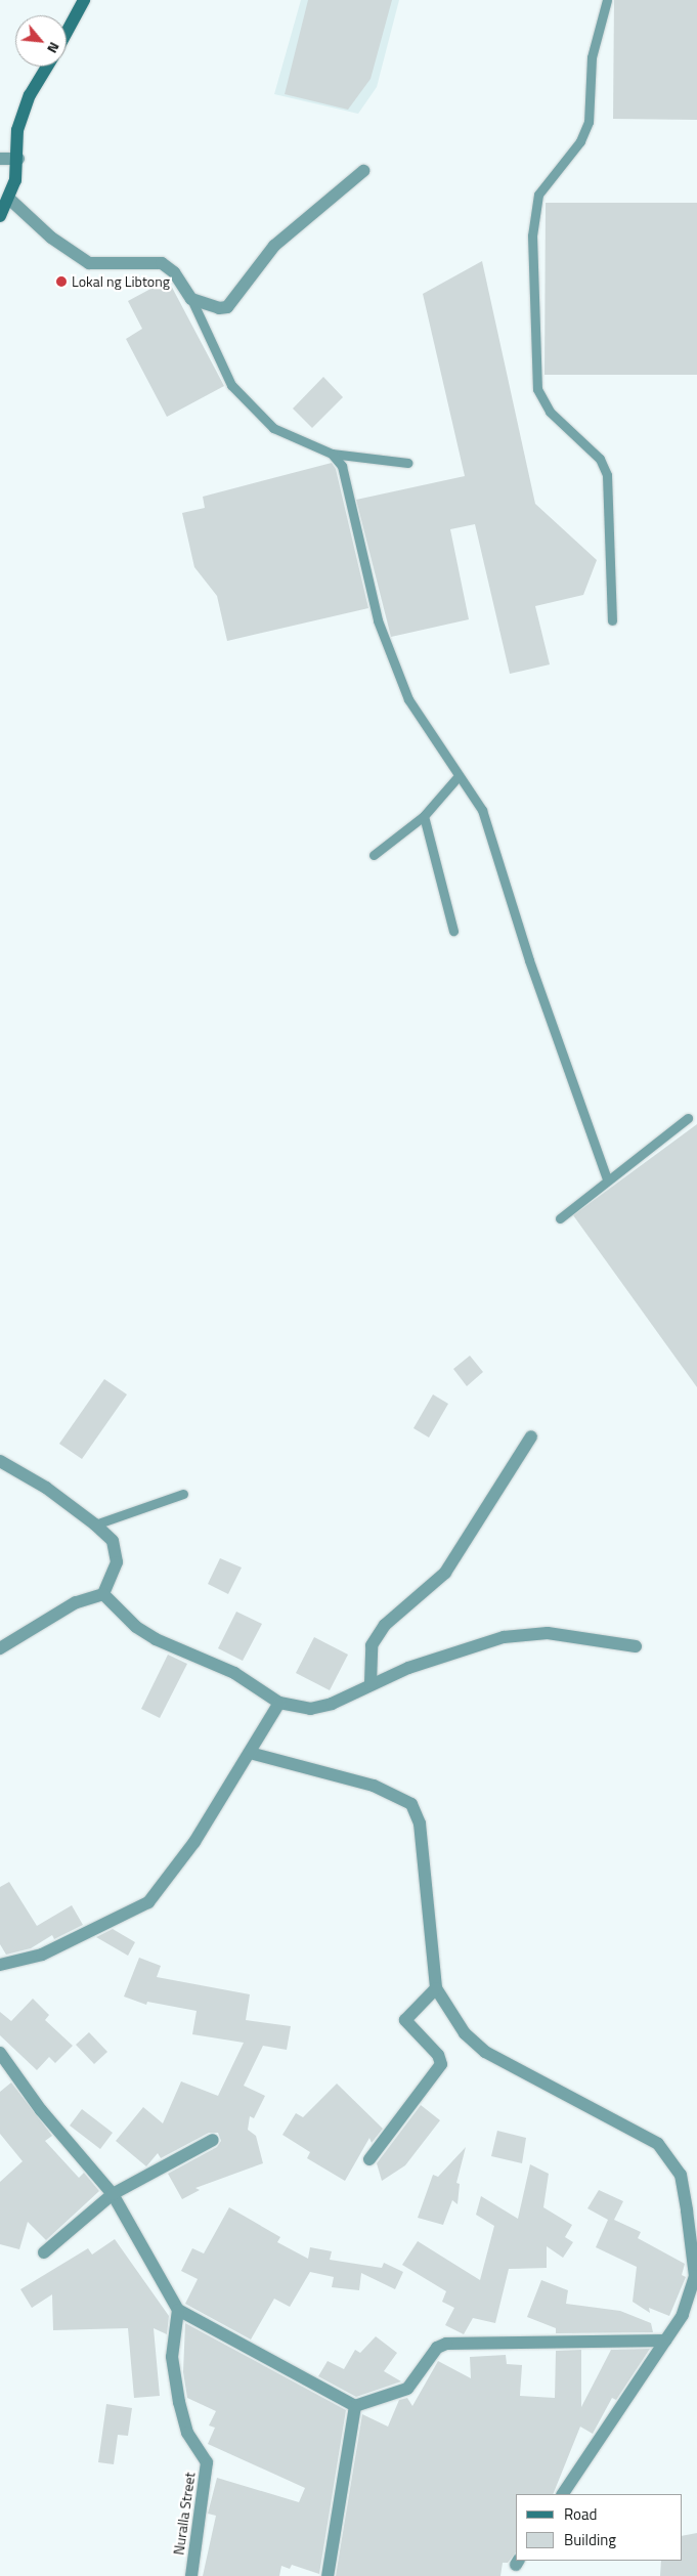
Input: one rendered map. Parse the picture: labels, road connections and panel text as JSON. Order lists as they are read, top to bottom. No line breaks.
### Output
{"streets":{"street":["Nuralla Street"]},"places":["Lokal ng Libtong"],"legend":["Road","Building"],"north":"bottom right"}
